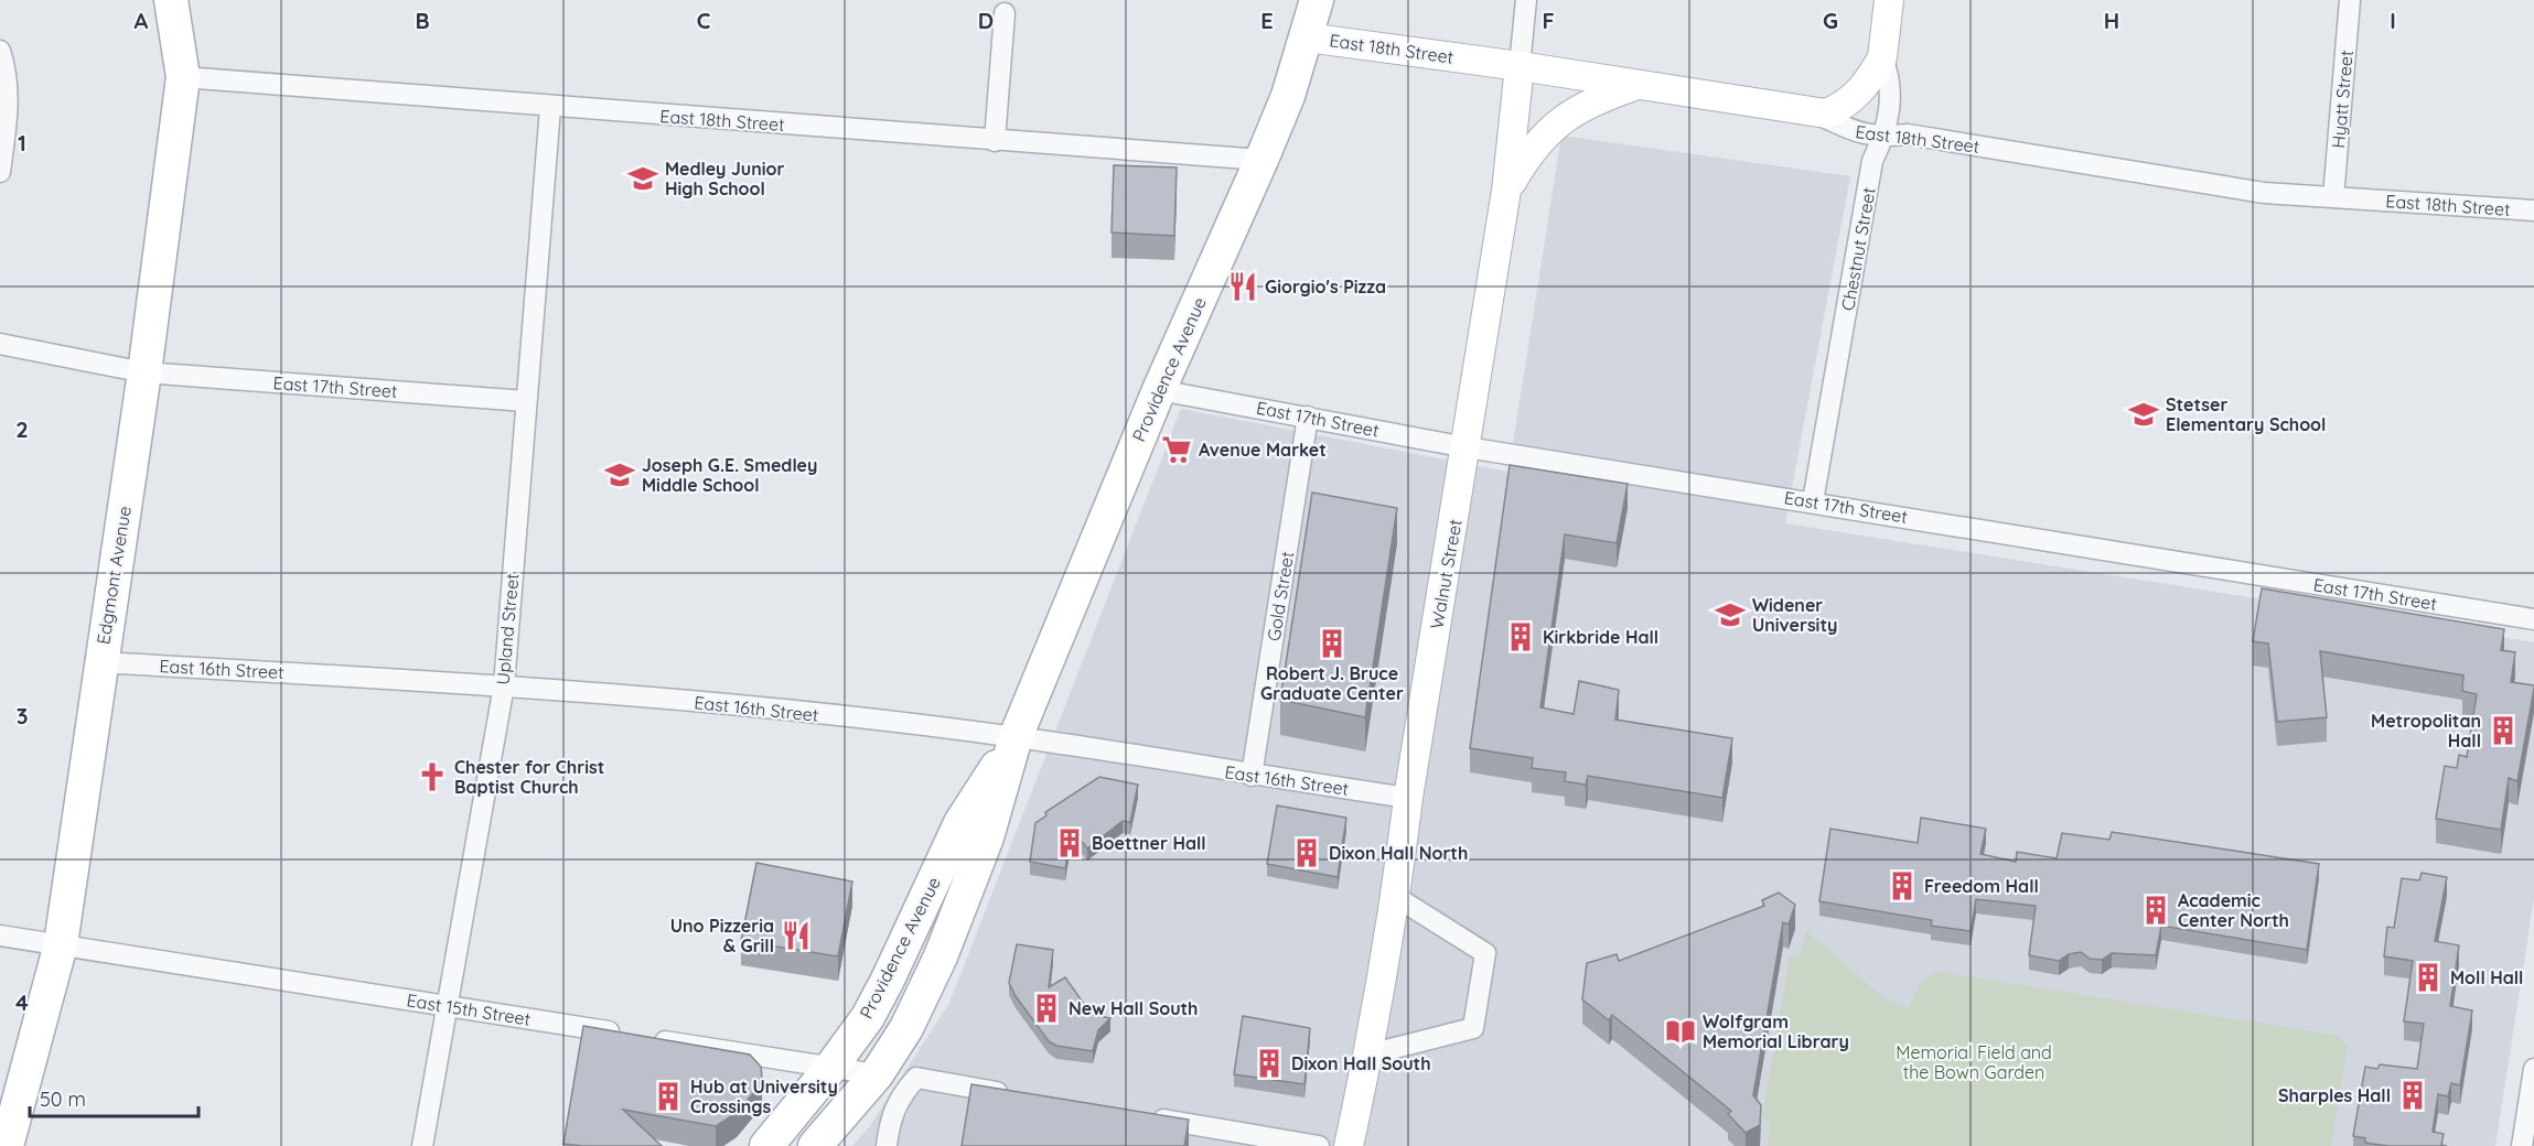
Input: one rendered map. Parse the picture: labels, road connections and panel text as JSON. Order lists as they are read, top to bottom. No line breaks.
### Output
{"streets":{"main road":["Providence Avenue","Edgmont Avenue"],"street":["East 18th Street","Hyatt Street","Chestnut Street","East 17th Street","Walnut Street","Gold Street","Upland Street","East 16th Street","East 15th Street"]},"crossings":[["East 18th Street","Hyatt Street"],["East 18th Street","Chestnut Street"],["East 18th Street","Providence Avenue"],["East 18th Street","Walnut Street"],["East 18th Street","Edgmont Avenue"],["East 18th Street","Upland Street"],["Chestnut Street","East 17th Street"],["Providence Avenue","East 17th Street"],["Providence Avenue","East 16th Street"],["East 17th Street","Walnut Street"],["East 17th Street","Edgmont Avenue"],["East 17th Street","Gold Street"],["East 17th Street","Upland Street"],["Walnut Street","East 16th Street"],["Edgmont Avenue","East 16th Street"],["Edgmont Avenue","East 15th Street"],["Gold Street","East 16th Street"],["Upland Street","East 16th Street"],["Upland Street","East 15th Street"]],"parks":["Memorial Field and the Bown Garden"],"places":{"school or university":["Medley Junior High School","Stetser Elementary School","Joseph G.E. Smedley Middle School","Widener University"],"restaurant":["Giorgio's Pizza","Uno Pizzeria & Grill"],"supermarket":["Avenue Market"],"building":["Kirkbride Hall","Robert J. Bruce Graduate Center","Metropolitan Hall","Boettner Hall","Dixon Hall North","Freedom Hall","Academic Center North","Moll Hall","New Hall South","Dixon Hall South","Sharples Hall","Hub at University Crossings"],"church":["Chester for Christ Baptist Church"],"library":["Wolfgram Memorial Library"]},"scale_bar":"50 m","grid":{"columns":["A","B","C","D","E","F","G","H","I"],"rows":["1","2","3","4"]}}
